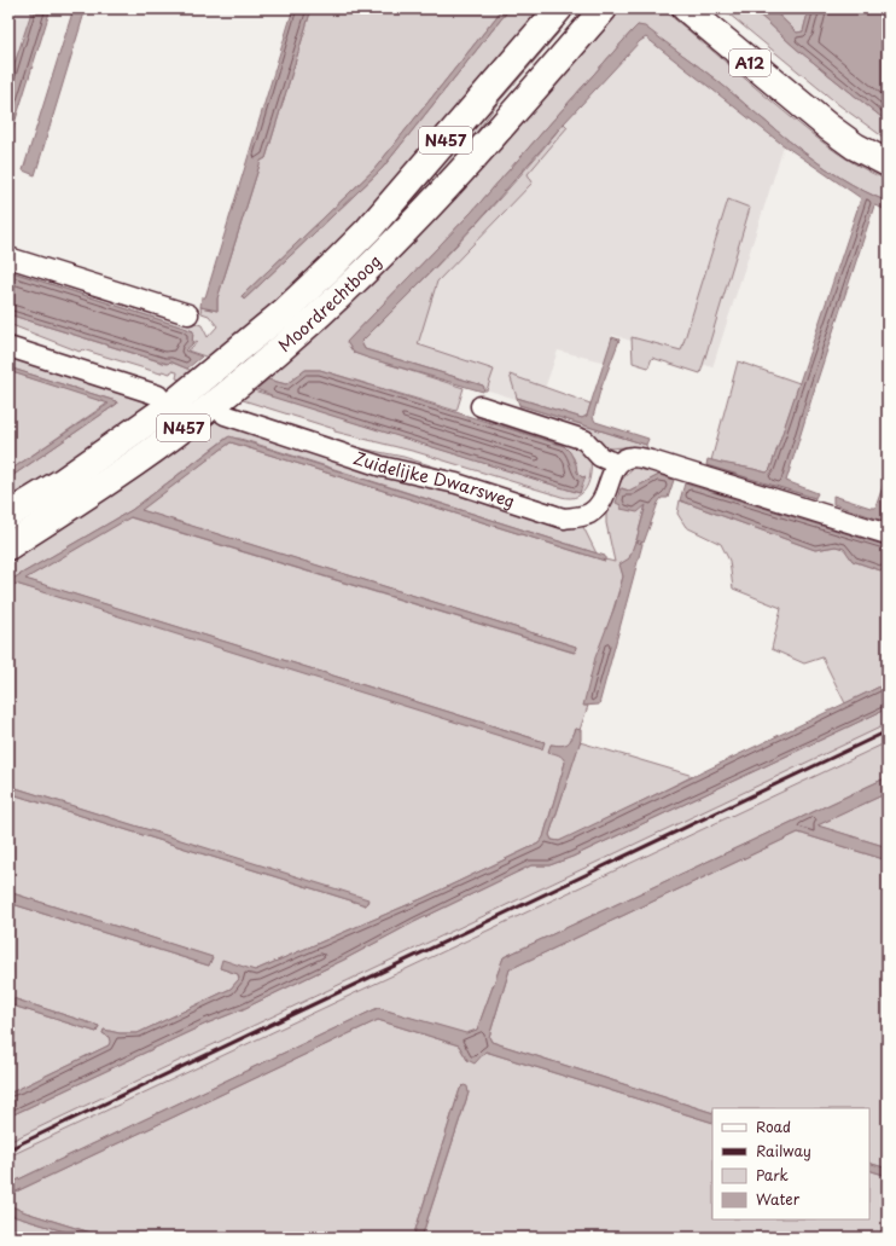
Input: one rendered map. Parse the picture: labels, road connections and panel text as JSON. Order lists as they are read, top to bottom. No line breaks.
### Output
{"streets":{"main road":["A12","N457","Moordrechtboog"],"street":["Zuidelijke Dwarsweg"]},"legend":["Road","Railway","Park","Water"]}
